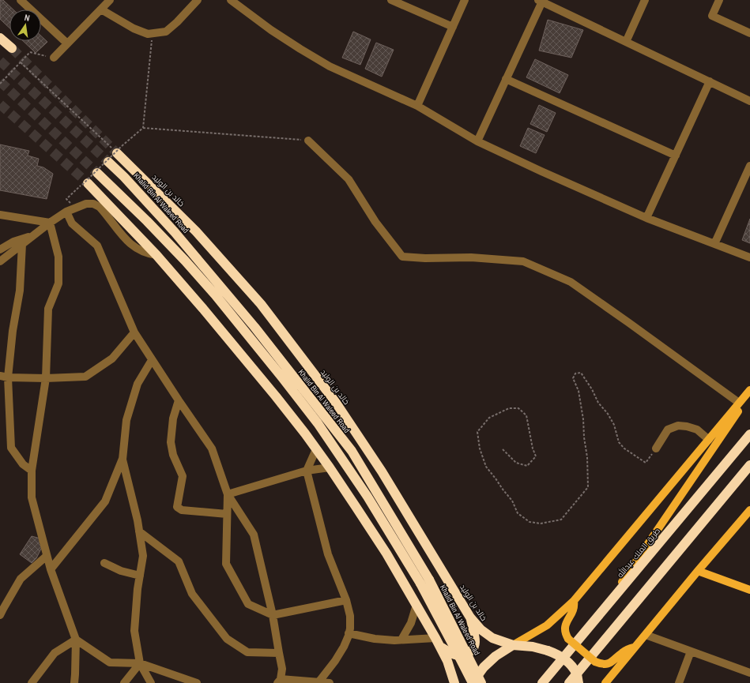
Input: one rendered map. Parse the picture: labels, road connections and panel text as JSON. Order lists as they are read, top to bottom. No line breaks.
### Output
{"streets":{"highway":["خالد بن الوليد","Khalid Bin Al Waleed Road","طريق الملك عبدالله"]},"north":"top"}
